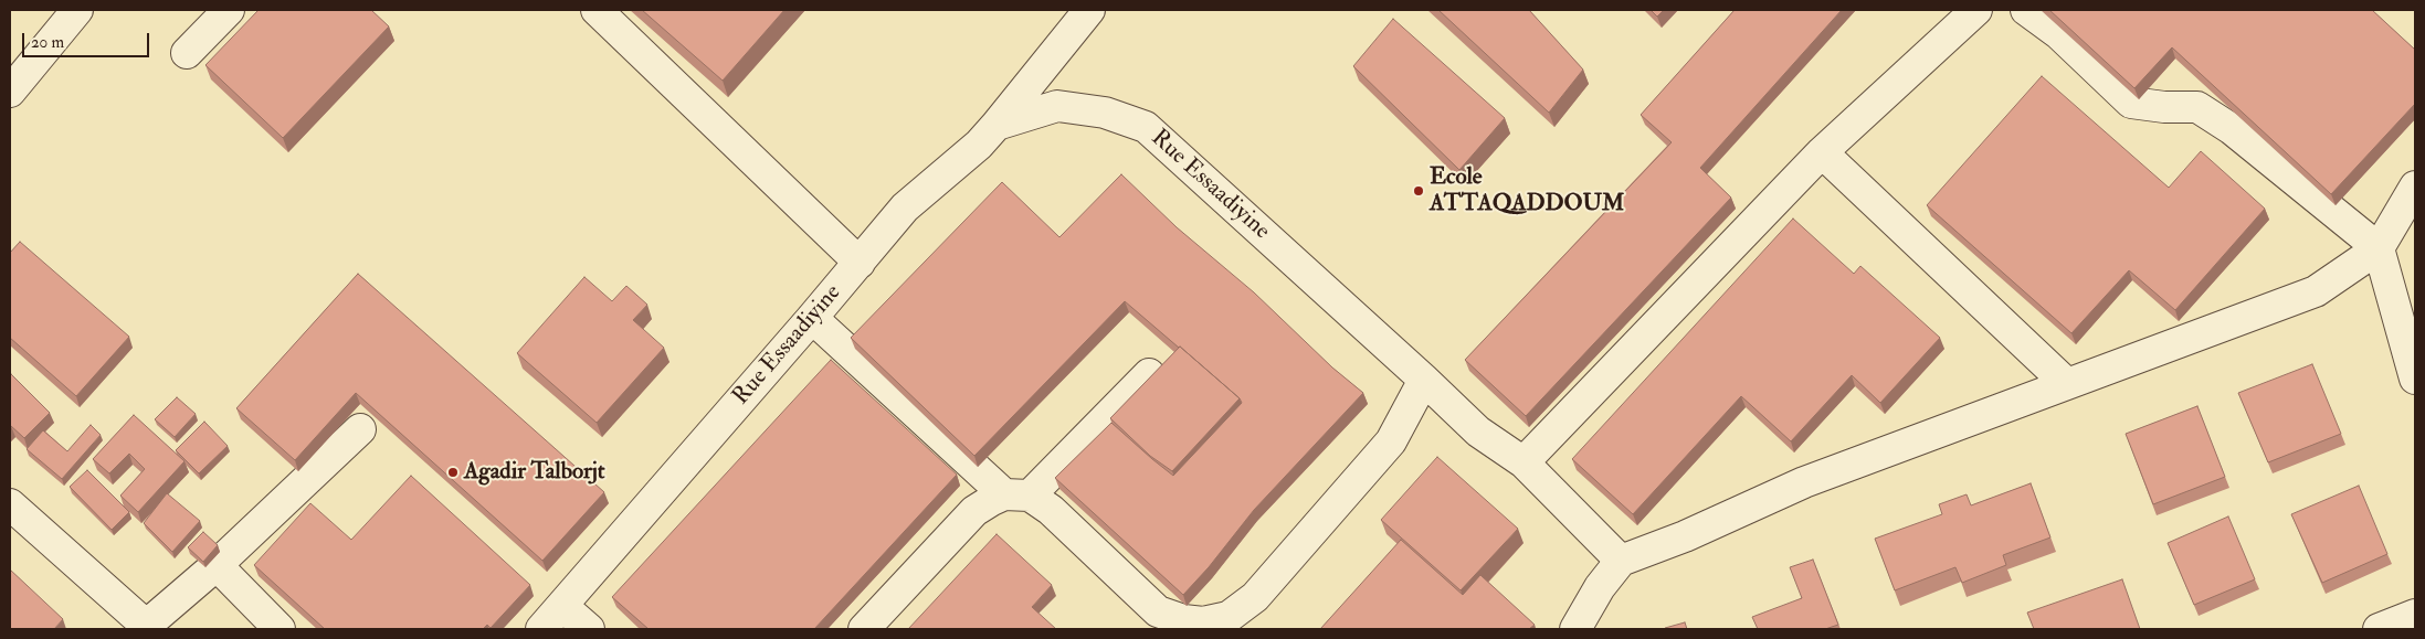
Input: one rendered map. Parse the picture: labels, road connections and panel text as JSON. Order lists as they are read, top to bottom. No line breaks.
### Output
{"streets":{"street":["Rue Essaadiyine"]},"places":["Ecole ATTAQADDOUM","Agadir Talborjt"],"scale_bar":"20 m"}
